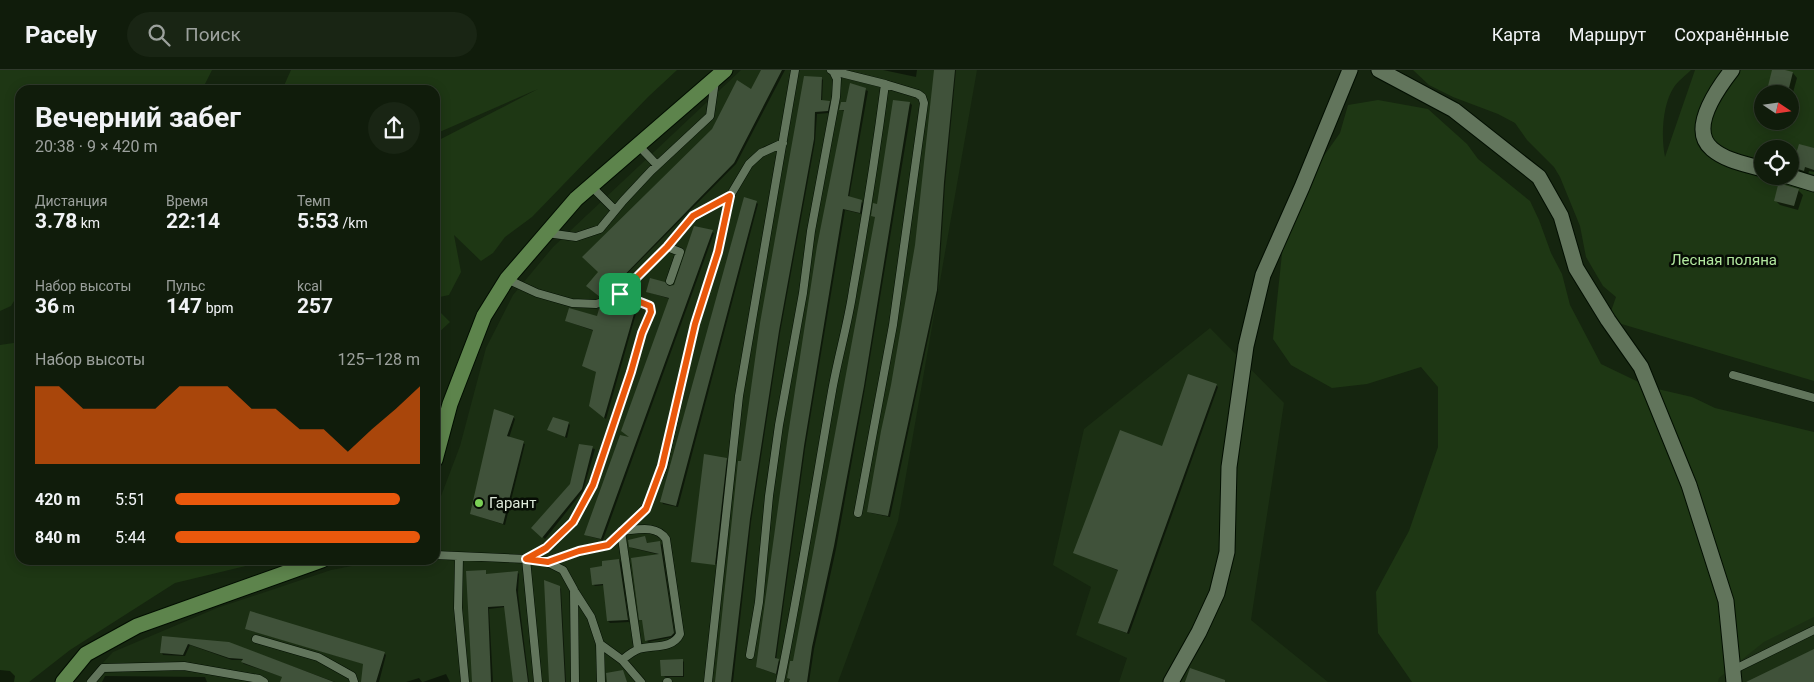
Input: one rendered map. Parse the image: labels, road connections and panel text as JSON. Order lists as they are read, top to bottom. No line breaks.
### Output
{"parks":["Лесная поляна"],"places":["Гарант"],"north":"right","page":{"header":"Pacely","search":"Поиск","nav":["Карта","Маршрут","Сохранённые"],"heading":["Вечерний забег","20:38 · 9 × 420 m"],"stats":[["Дистанция","3.78 km"],["Время","22:14"],["Темп","5:53 /km"],["Набор высоты","36 m"],["Пульс","147 bpm"],["kcal","257"]],"chart":["Набор высоты","125–128 m"],"list":[{"name":"420 m","note":"5:51"},{"name":"840 m","note":"5:44"}]}}
